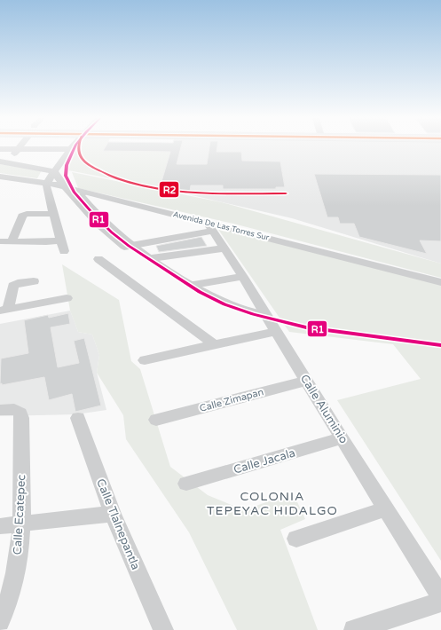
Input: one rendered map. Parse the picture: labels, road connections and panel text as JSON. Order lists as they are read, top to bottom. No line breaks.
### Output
{"streets":{"street":["Avenida De Las Torres Sur","Calle Zimapan","Calle Aluminio","Calle Jacala","Calle Ecatepec","Calle Tlalnepantla"]},"crossings":[["Avenida De Las Torres Sur","Calle Aluminio"],["Calle Zimapan","Calle Aluminio"],["Calle Aluminio","Calle Jacala"]],"districts":["COLONIA TEPEYAC HIDALGO"],"lines":["transit line R1","transit line R2"]}
